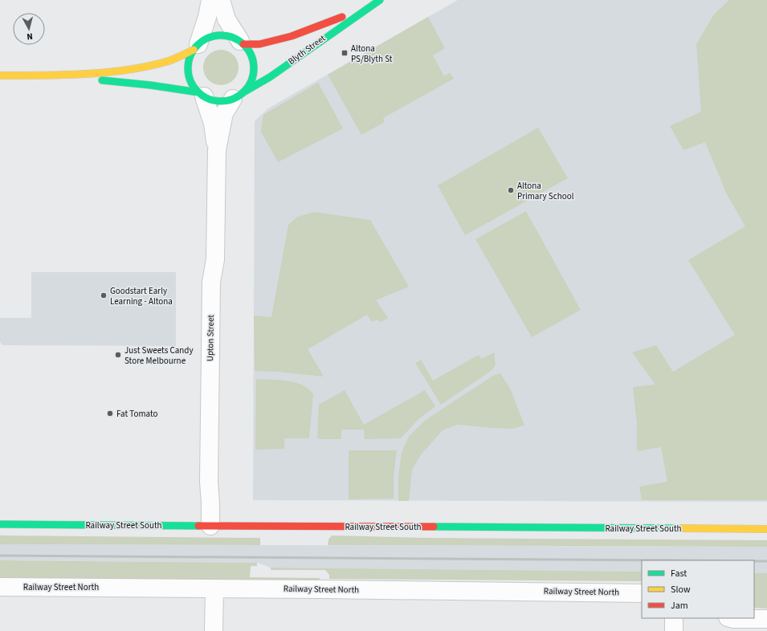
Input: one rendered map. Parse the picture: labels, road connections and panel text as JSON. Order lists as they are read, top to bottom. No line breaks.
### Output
{"streets":{"street":["Blyth Street","Upton Street","Railway Street South","Railway Street North"]},"crossings":[["Blyth Street","Upton Street"],["Upton Street","Railway Street South"]],"places":{"transit":["Altona PS/Blyth St"],"other":["Altona Primary School","Goodstart Early Learning - Altona","Just Sweets Candy Store Melbourne","Fat Tomato"]},"legend":["Fast","Slow","Jam"],"north":"bottom"}
